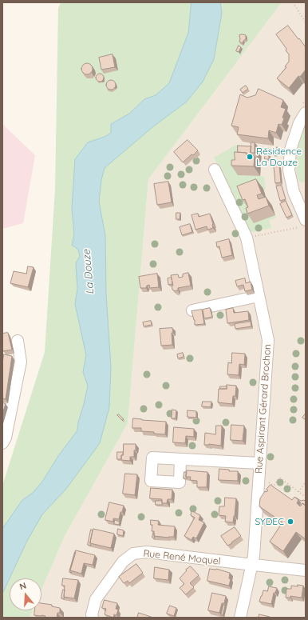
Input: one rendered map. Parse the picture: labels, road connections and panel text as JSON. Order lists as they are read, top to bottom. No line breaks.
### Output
{"streets":{"street":["Rue Aspirant Gérard Brochon","Rue René Moquel"]},"crossings":[["Rue Aspirant Gérard Brochon","Rue René Moquel"]],"water":["La Douze"],"places":["Résidence La Douze","SYDEC"],"north":"top"}
